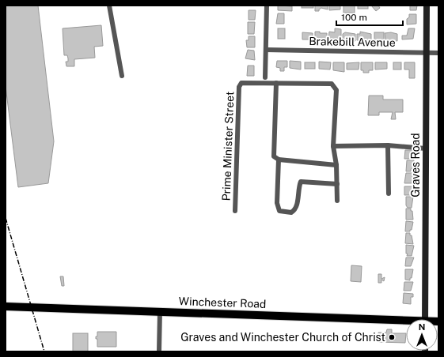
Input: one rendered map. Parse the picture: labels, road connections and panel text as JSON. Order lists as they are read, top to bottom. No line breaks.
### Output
{"streets":{"main road":["Winchester Road"],"street":["Brakebill Avenue","Prime Minister Street","Graves Road"]},"crossings":[["Brakebill Avenue","Graves Road"]],"places":["Graves and Winchester Church of Christ"],"scale_bar":"100 m","north":"top"}
